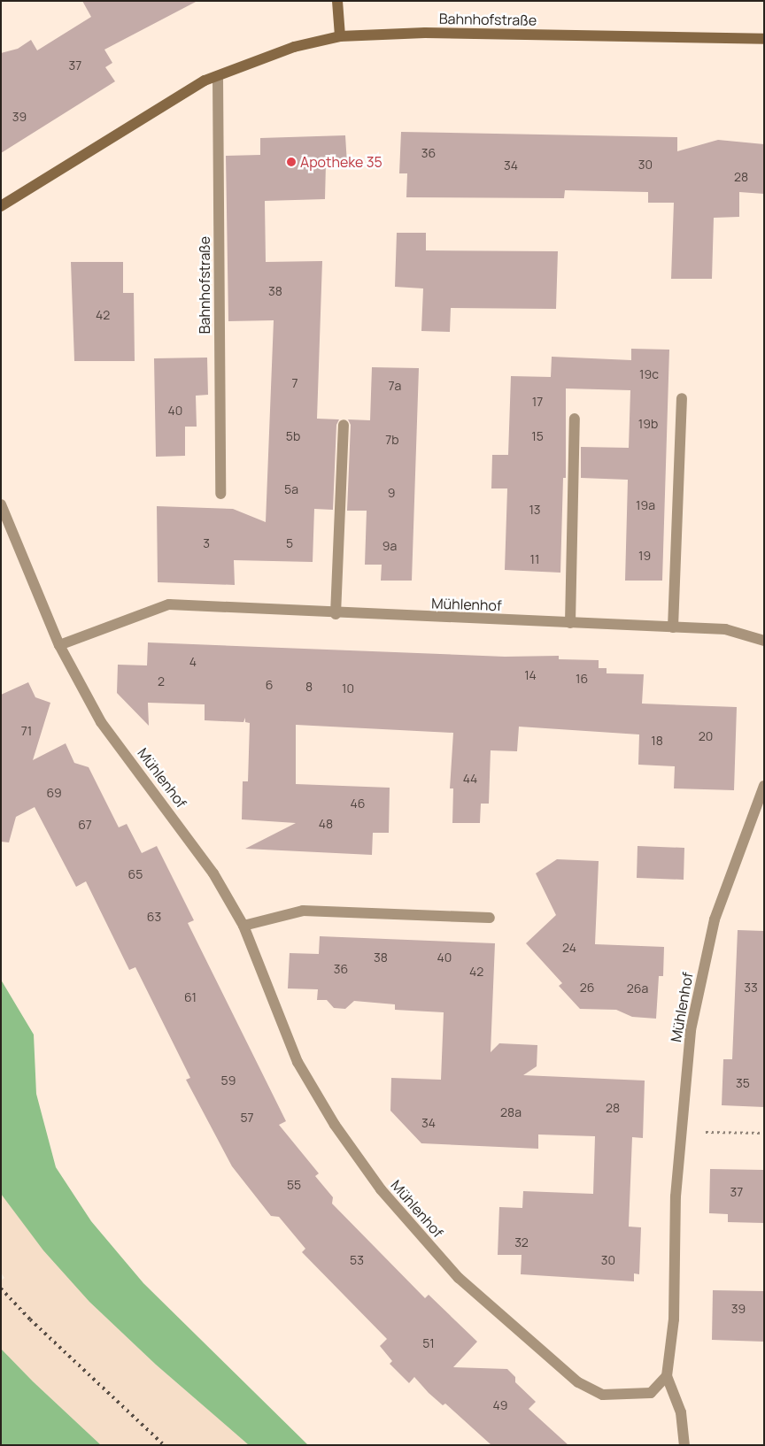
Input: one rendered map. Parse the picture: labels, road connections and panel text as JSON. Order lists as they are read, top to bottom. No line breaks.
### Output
{"streets":{"street":["Bahnhofstraße","Mühlenhof"]},"places":["Apotheke 35"],"house_numbers":["37","39","36","30","34","28","38","42","19c","7","7a","17","40","19b","5b","15","7b","5a","9","19a","13","3","5","9a","19","11","4","14","16","2","6","8","10","71","20","18","44","69","46","48","67","65","63","24","38","40","36","42","26","33","26a","61","59","35","28","28a","57","34","55","37","32","53","30","39","51","49"]}
